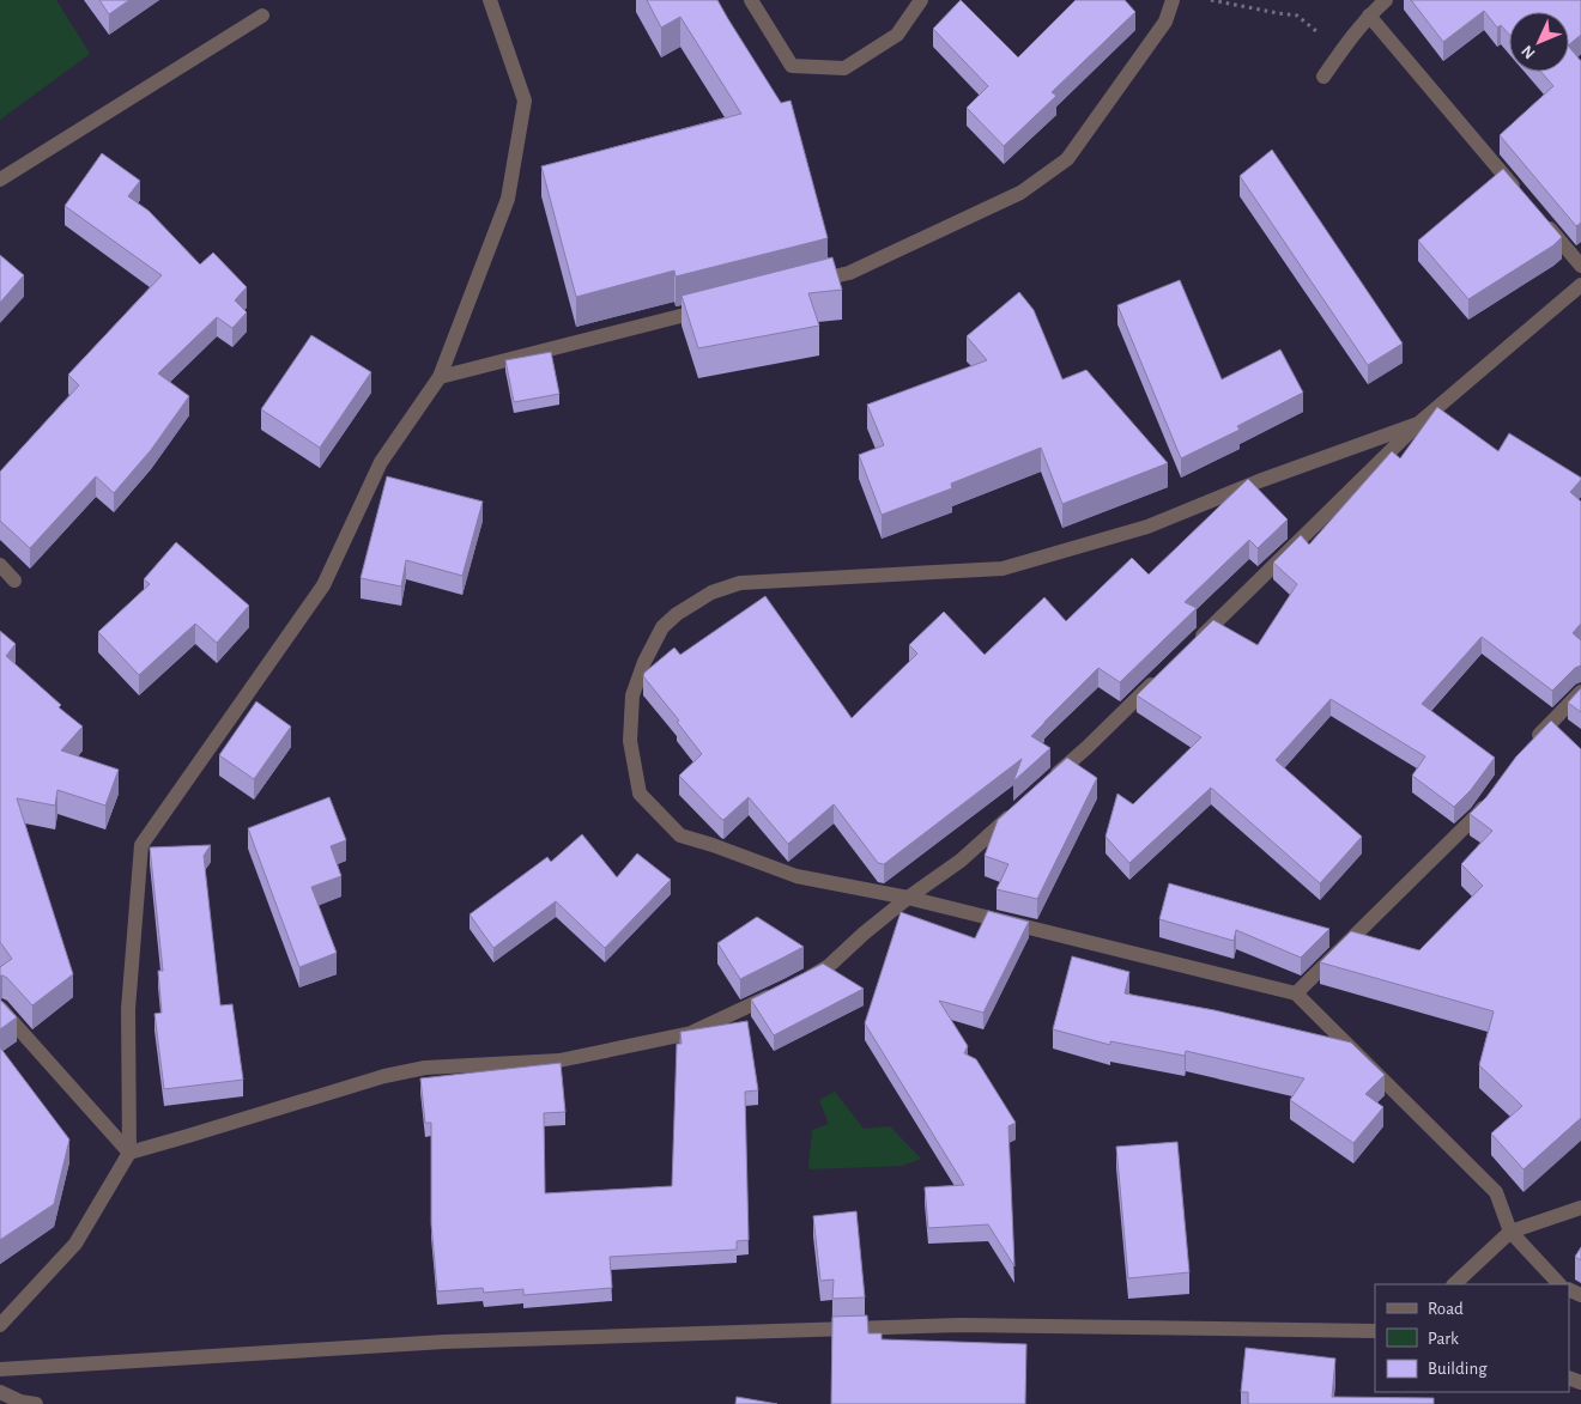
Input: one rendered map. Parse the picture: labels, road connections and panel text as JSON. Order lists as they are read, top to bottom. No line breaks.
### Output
{"legend":["Road","Park","Building"],"north":"bottom left"}
